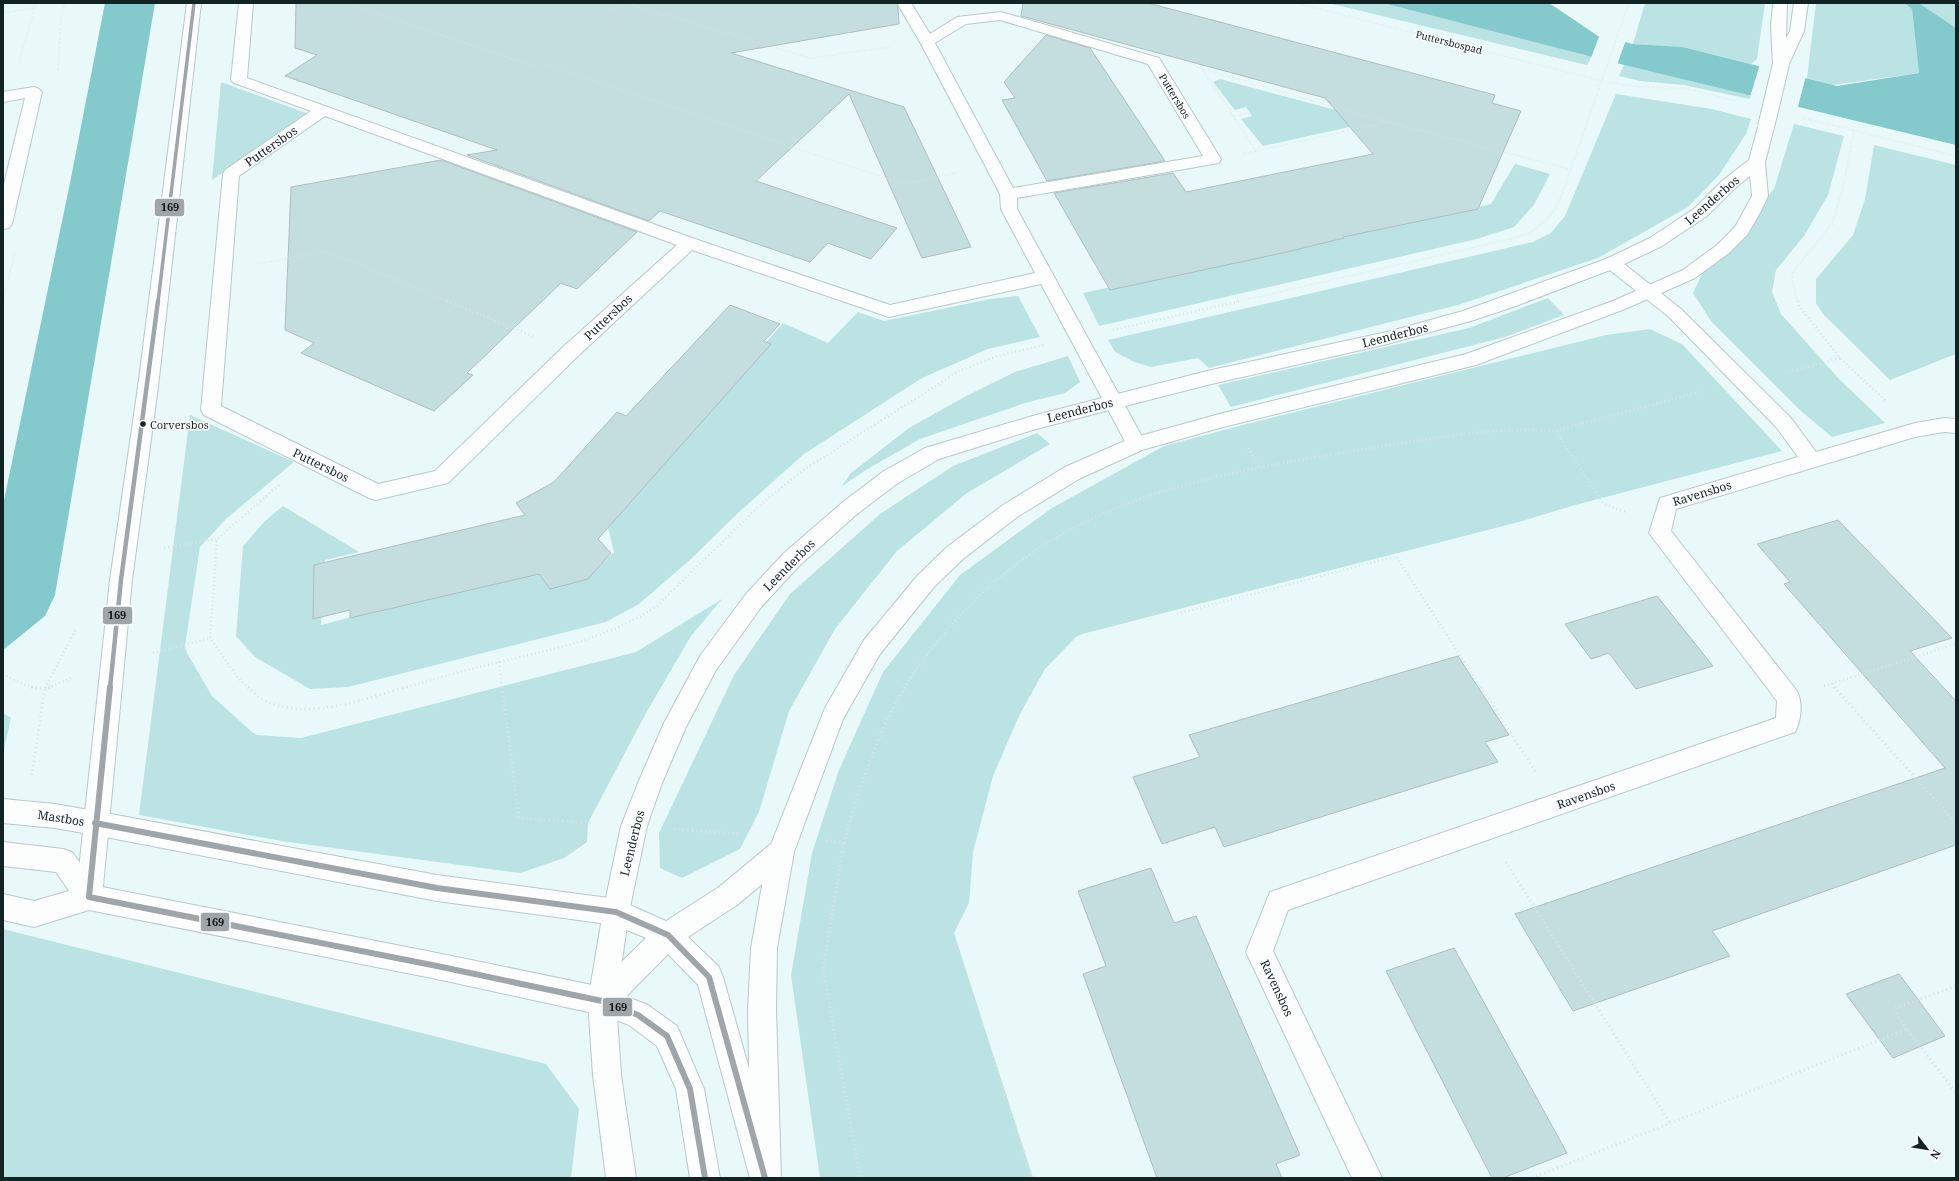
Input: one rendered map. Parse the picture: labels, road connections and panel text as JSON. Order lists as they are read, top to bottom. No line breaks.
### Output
{"streets":{"street":["Puttersbos","Leenderbos","Ravensbos","Mastbos"],"path":["Puttersbospad"]},"crossings":[["Leenderbos","Mastbos"]],"places":["Corversbos"],"lines":["transit line 169"],"north":"bottom right"}
